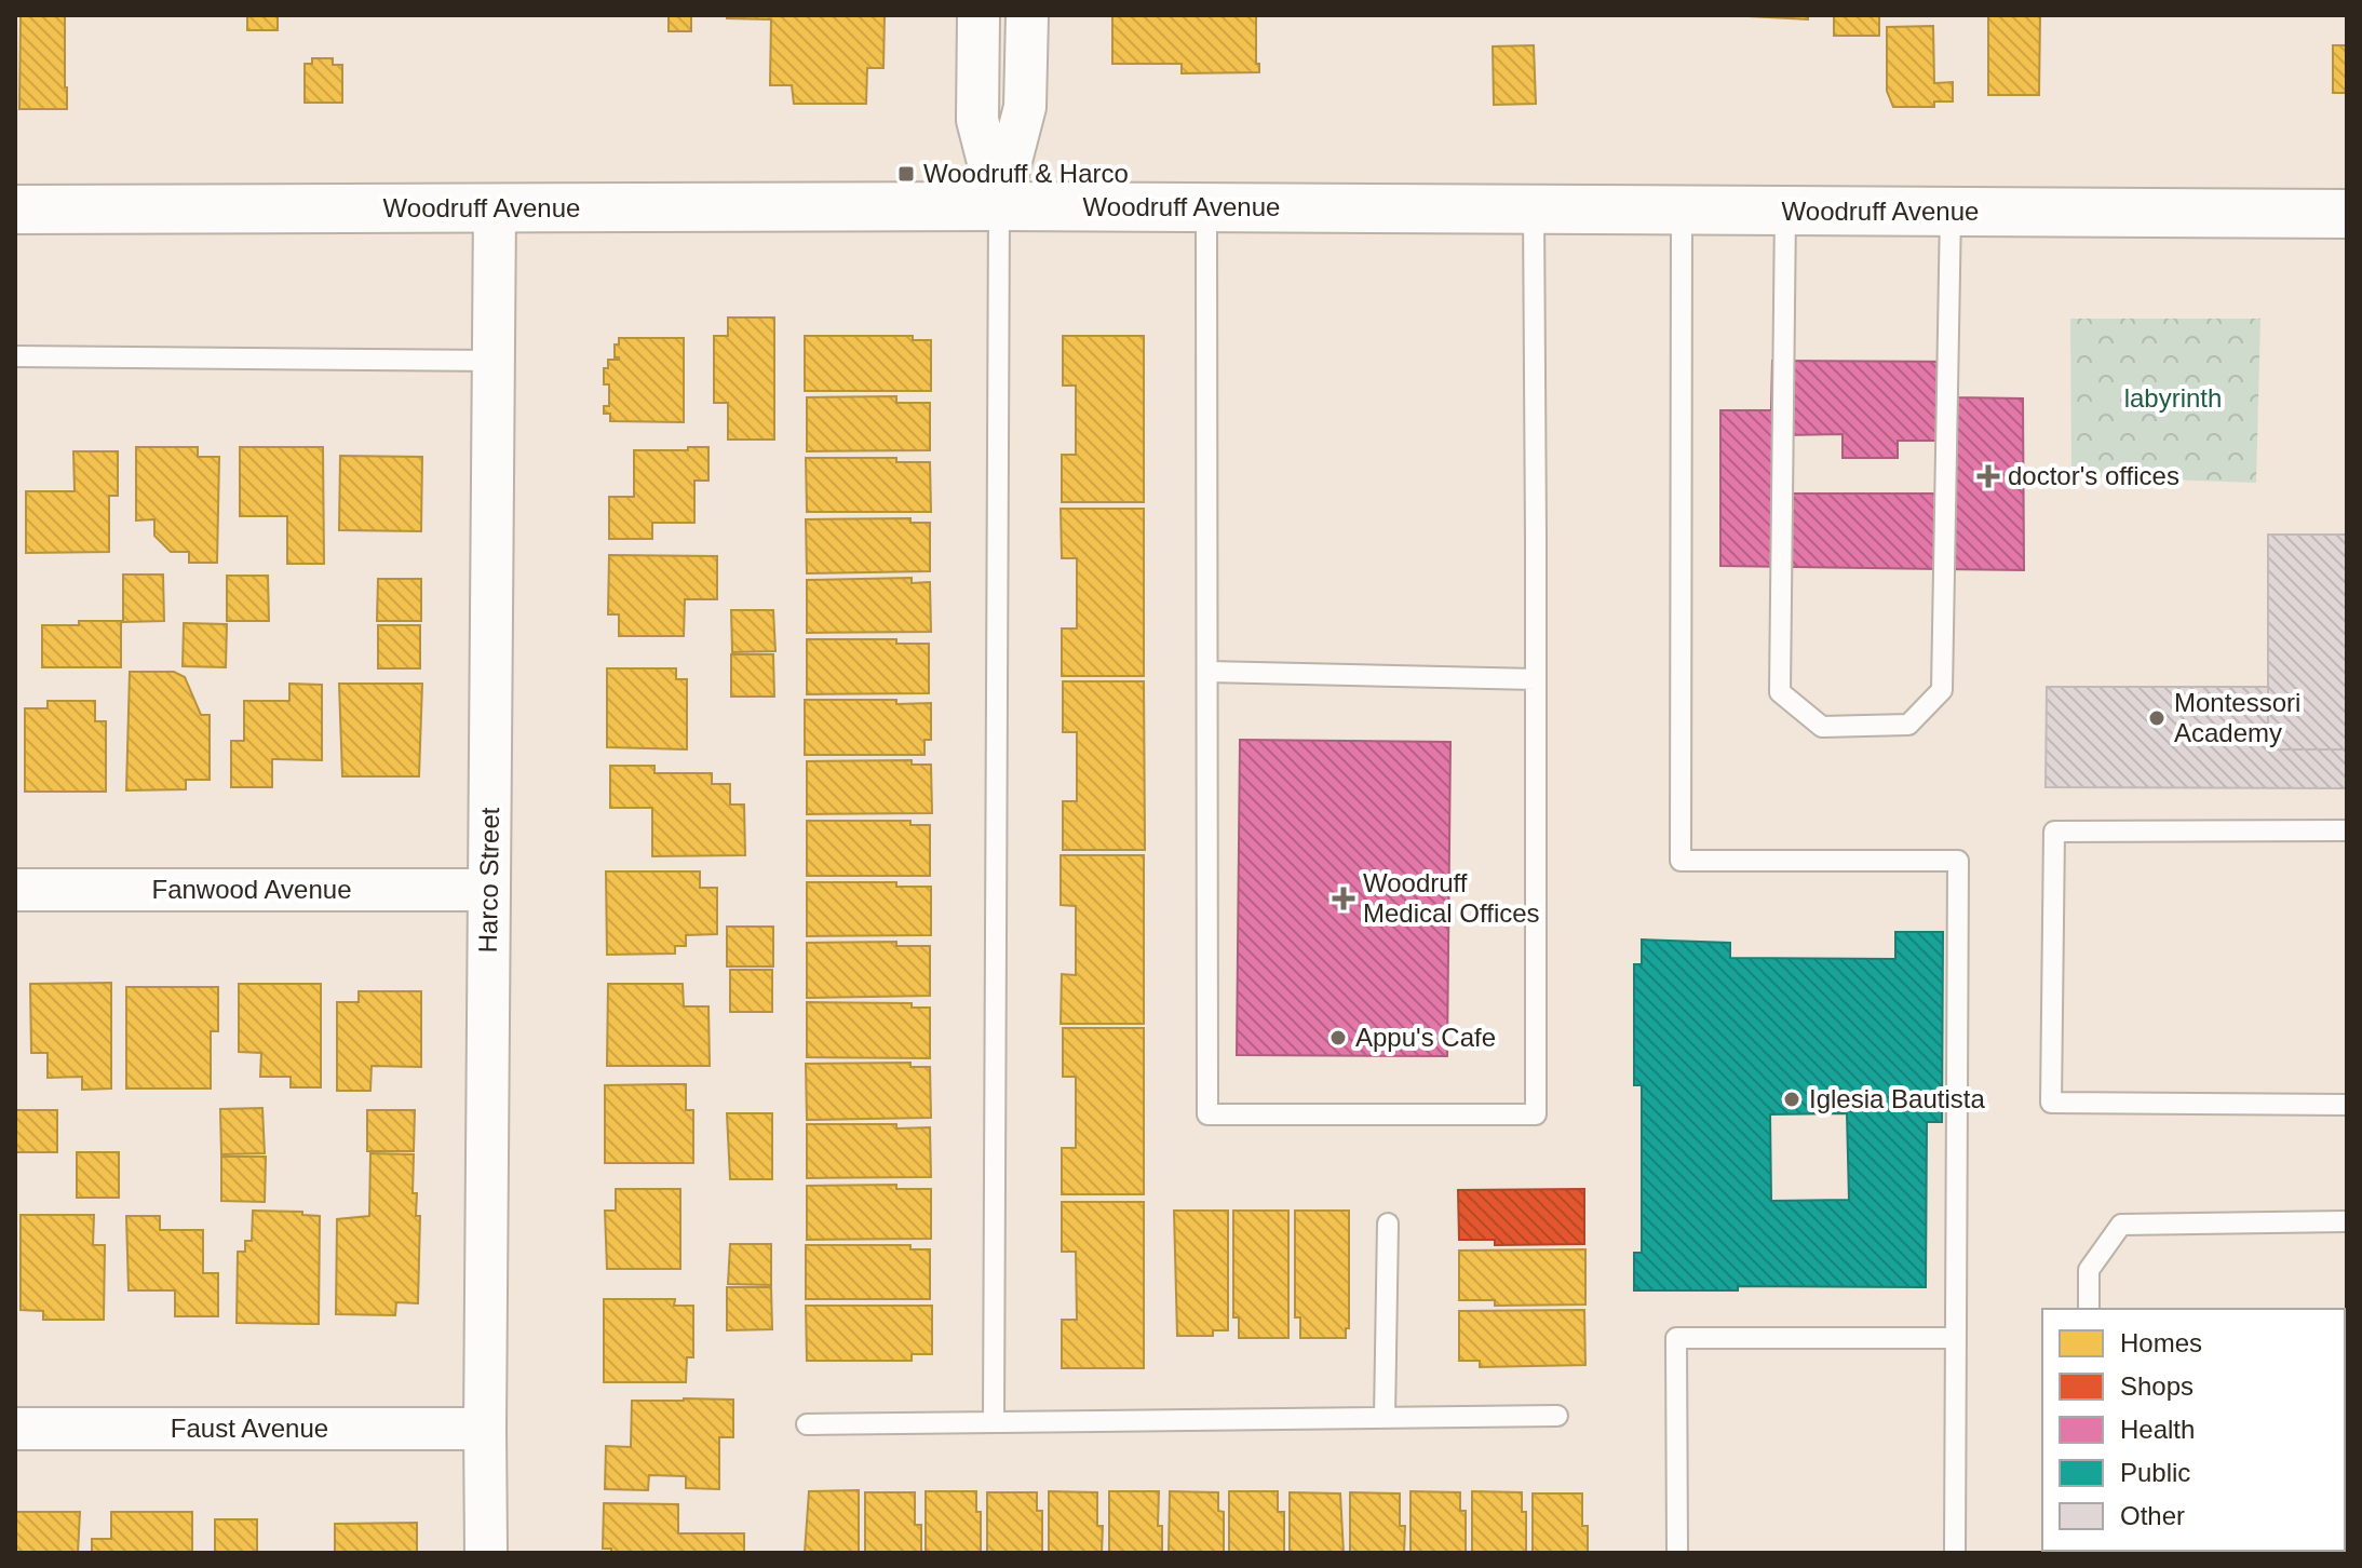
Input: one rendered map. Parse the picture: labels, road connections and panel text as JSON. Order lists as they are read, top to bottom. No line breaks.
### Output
{"streets":{"main road":["Woodruff Avenue"],"street":["Harco Street","Fanwood Avenue","Faust Avenue"]},"crossings":[["Woodruff Avenue","Harco Street"],["Harco Street","Fanwood Avenue"],["Harco Street","Faust Avenue"]],"parks":["labyrinth"],"places":{"transit":["Woodruff & Harco"],"health":["doctor's offices","Woodruff Medical Offices"],"other":["Montessori Academy","Appu's Cafe","Iglesia Bautista"]},"legend":["Homes","Shops","Health","Public","Other"]}
